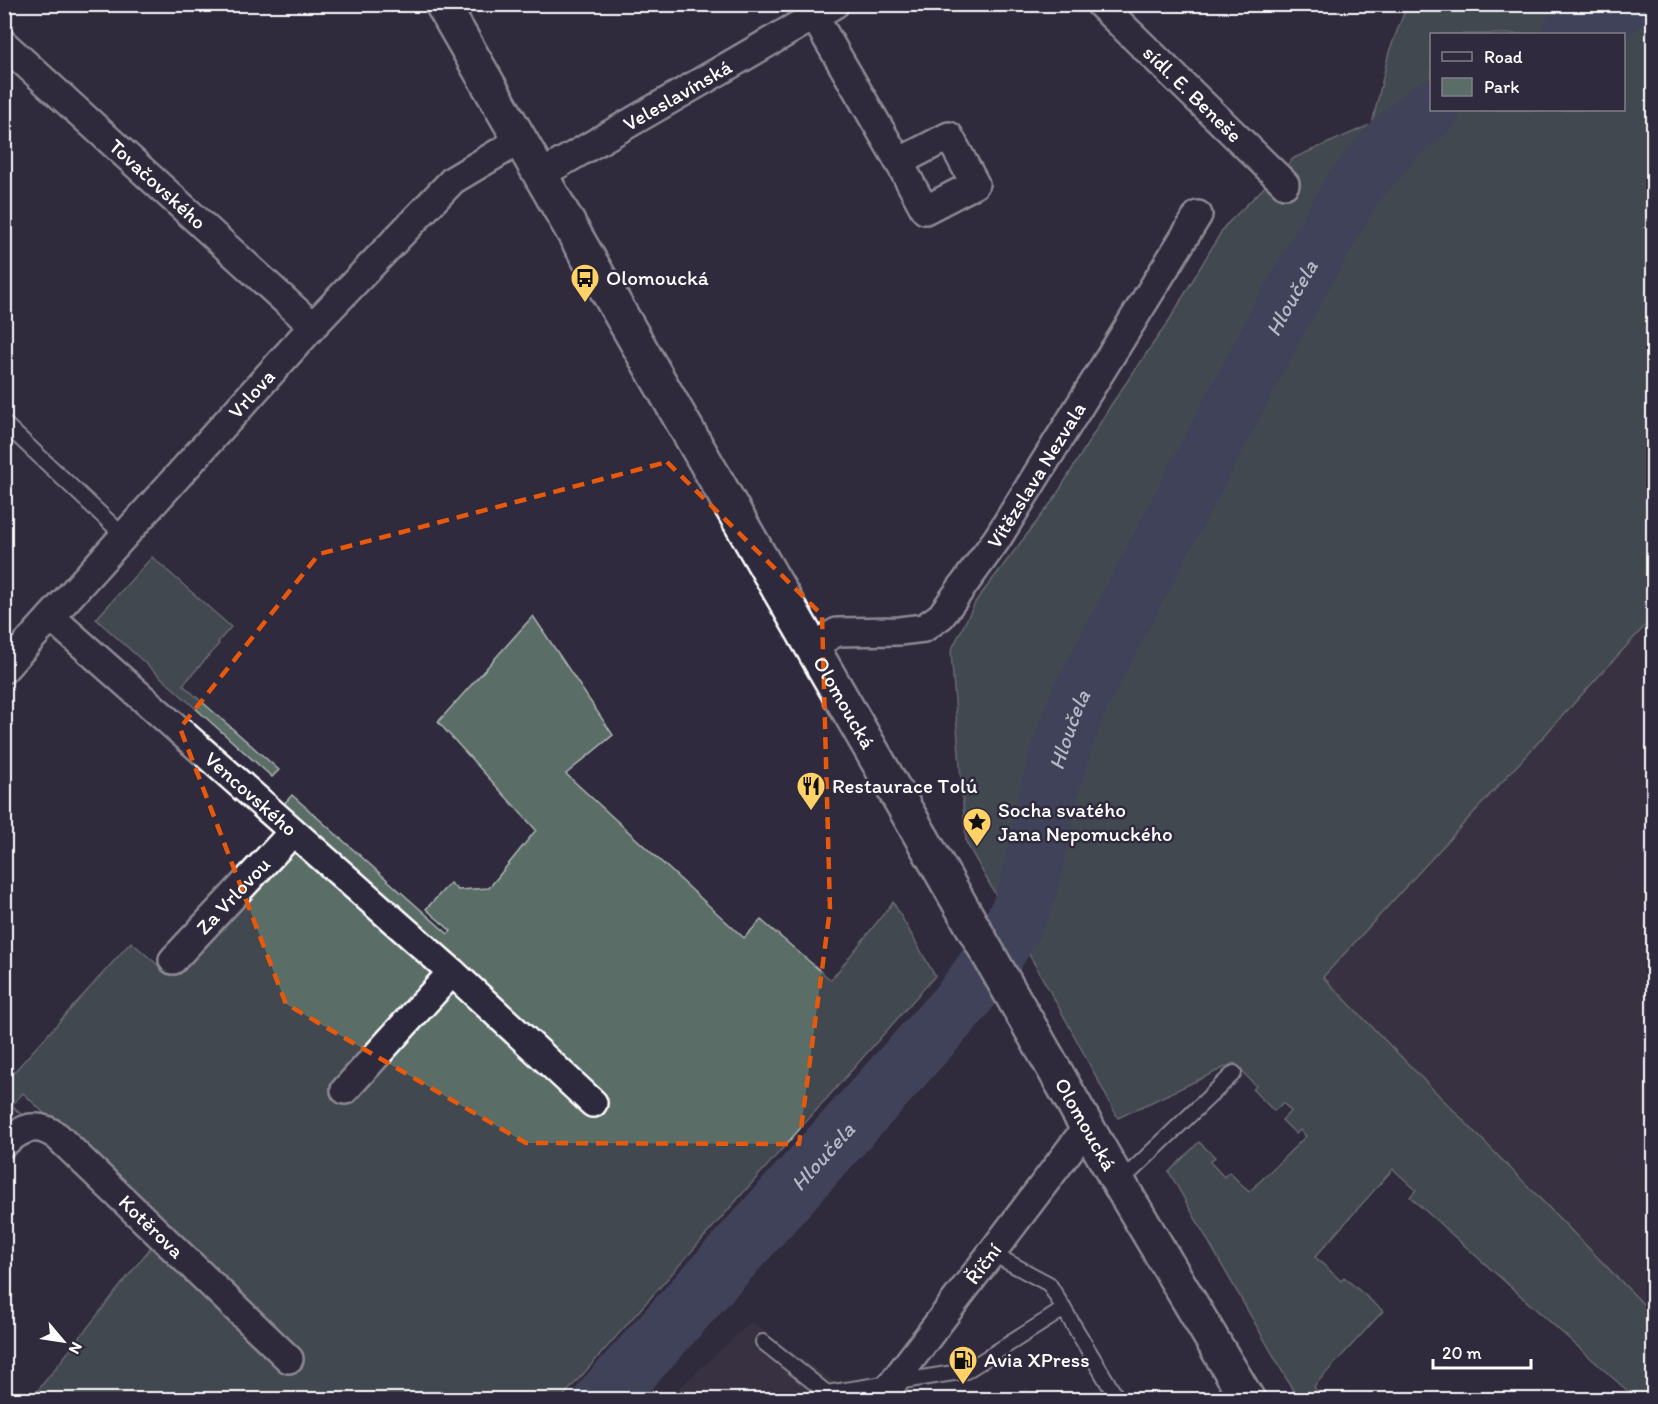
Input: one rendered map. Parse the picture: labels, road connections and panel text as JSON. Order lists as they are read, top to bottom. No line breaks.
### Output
{"streets":{"street":["sídl. E. Beneše","Veleslavínská","Tovačovského","Vrlova","Vítězslava Nezvala","Olomoucká","Vencovského","Za Vrlovou","Kotěrova","Říční"]},"crossings":[["Veleslavínská","Olomoucká"],["Tovačovského","Vrlova"],["Vrlova","Olomoucká"],["Vrlova","Vencovského"],["Vítězslava Nezvala","Olomoucká"],["Olomoucká","Říční"],["Vencovského","Za Vrlovou"]],"water":["Hloučela"],"places":{"bus stop":["Olomoucká"],"restaurant":["Restaurace Tolú"],"place":["Socha svatého Jana Nepomuckého"],"fuel station":["Avia XPress"]},"legend":["Road","Park"],"scale_bar":"20 m","north":"bottom right"}
